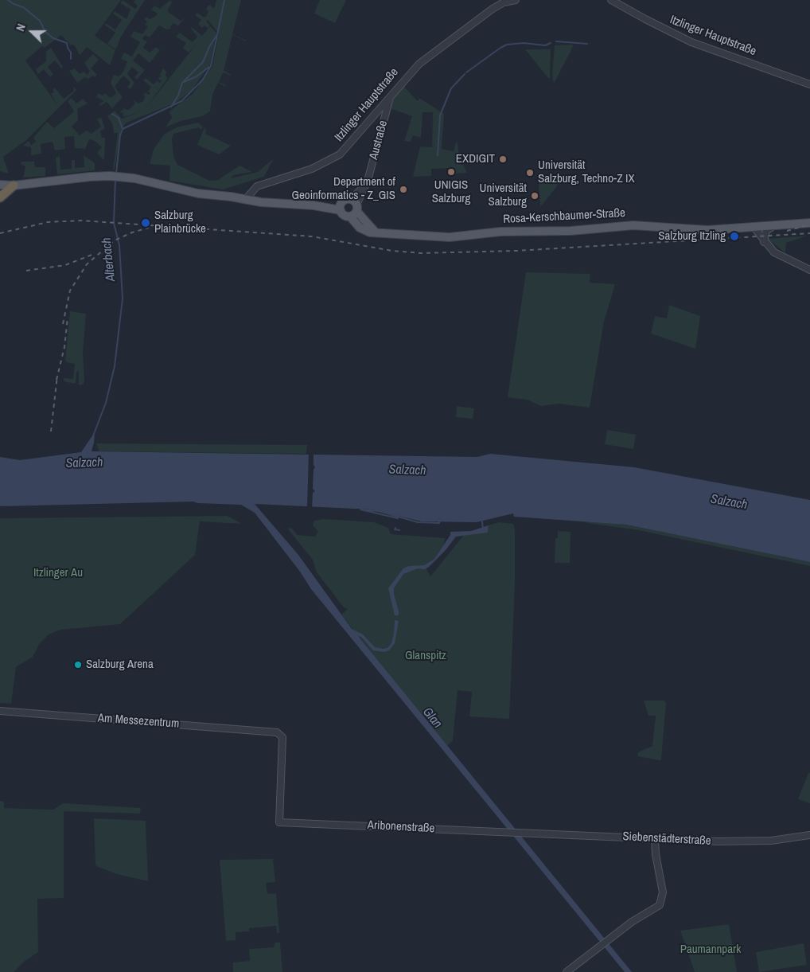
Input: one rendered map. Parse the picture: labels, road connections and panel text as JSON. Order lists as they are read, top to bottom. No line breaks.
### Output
{"streets":{"main road":["Rosa-Kerschbaumer-Straße"],"street":["Itzlinger Hauptstraße","Austraße","Am Messezentrum","Aribonenstraße","Siebenstädterstraße"]},"crossings":[["Itzlinger Hauptstraße","Austraße"],["Austraße","Rosa-Kerschbaumer-Straße"],["Am Messezentrum","Aribonenstraße"],["Aribonenstraße","Siebenstädterstraße"]],"water":["Alterbach","Salzach","Glan"],"parks":["Itzlinger Au","Glanspitz","Paumannpark"],"places":["EXDIGIT","UNIGIS Salzburg","Universität Salzburg, Techno-Z IX","Department of Geoinformatics - Z_GIS","Universität Salzburg","Salzburg Plainbrücke","Salzburg Itzling","Salzburg Arena"],"north":"left"}
